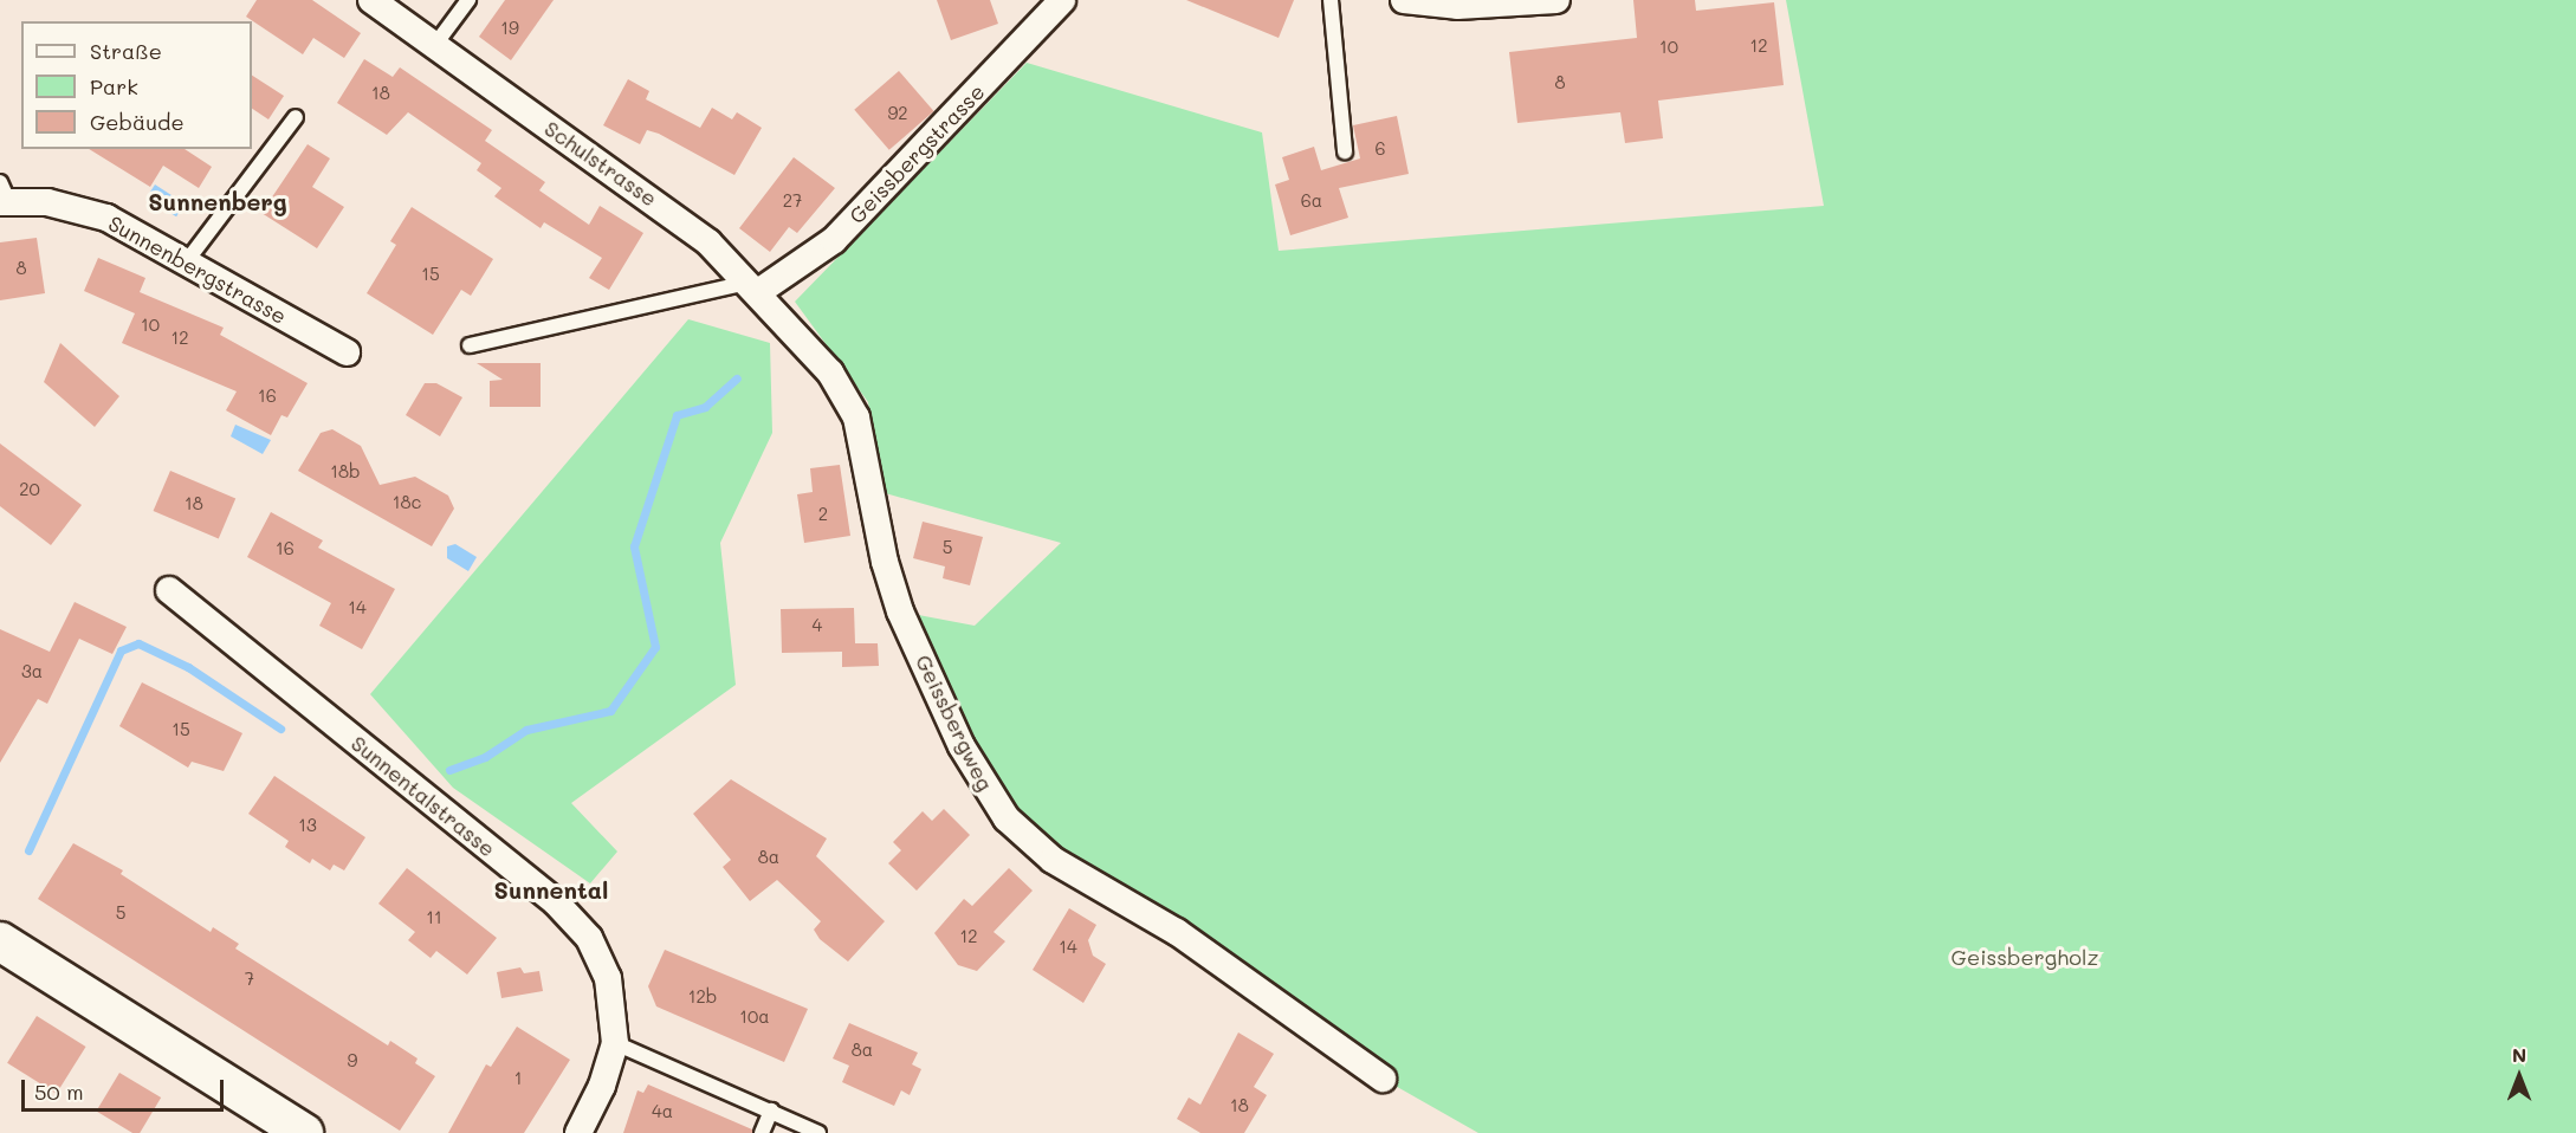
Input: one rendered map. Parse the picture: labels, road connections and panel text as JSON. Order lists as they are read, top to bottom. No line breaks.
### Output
{"streets":{"street":["Geissbergstrasse","Schulstrasse","Sunnenbergstrasse","Geissbergweg","Sunnentalstrasse"]},"crossings":[["Geissbergstrasse","Schulstrasse"],["Geissbergstrasse","Geissbergweg"],["Schulstrasse","Geissbergweg"]],"districts":["Sunnenberg","Sunnental"],"parks":["Geissbergholz"],"house_numbers":["19","12","10","8","18","92","6","27","6a","8","15","10","12","16","18b","20","18c","18","2","5","16","14","4","3a","15","13","8a","5","11","12","14","7","12b","10a","8a","9","1","18","4a"],"legend":["Straße","Park","Gebäude"],"scale_bar":"50 m","north":"top"}
